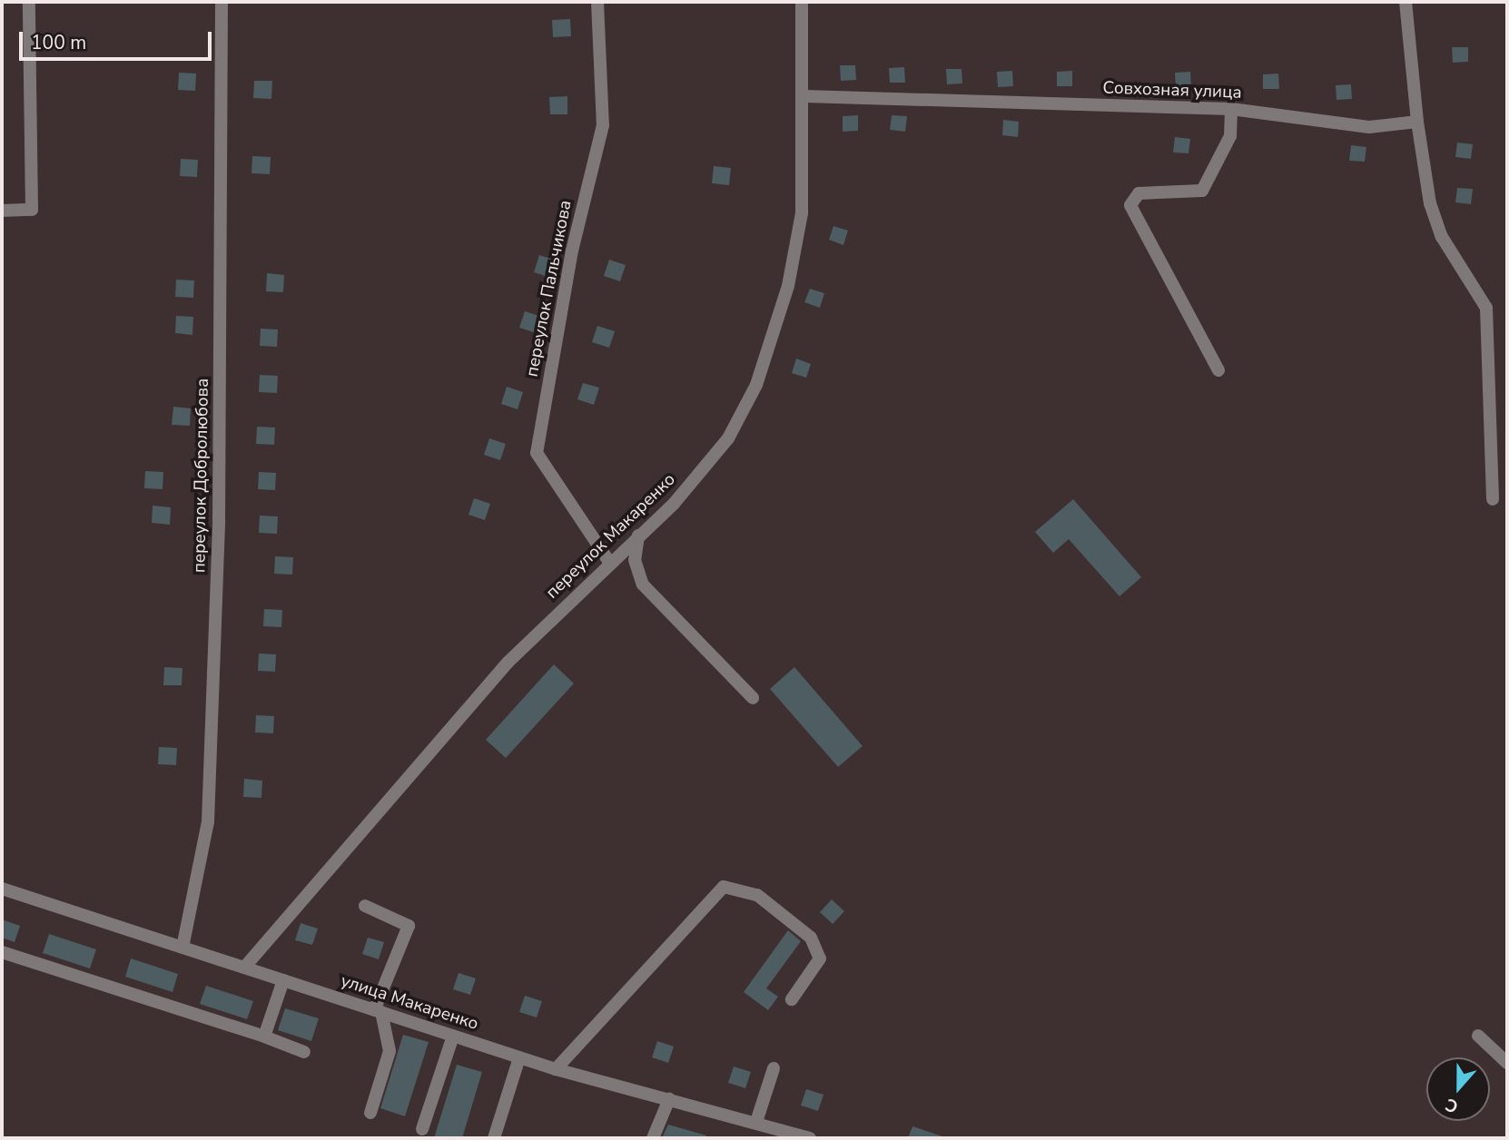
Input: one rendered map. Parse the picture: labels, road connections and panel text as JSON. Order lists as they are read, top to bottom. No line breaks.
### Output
{"streets":{"street":["Совхозная улица","переулок Пальчикова","переулок Добролюбова","переулок Макаренко","улица Макаренко"]},"crossings":[["Совхозная улица","переулок Макаренко"],["переулок Пальчикова","переулок Макаренко"],["переулок Добролюбова","улица Макаренко"],["переулок Макаренко","улица Макаренко"]],"scale_bar":"100 m","north":"bottom"}
